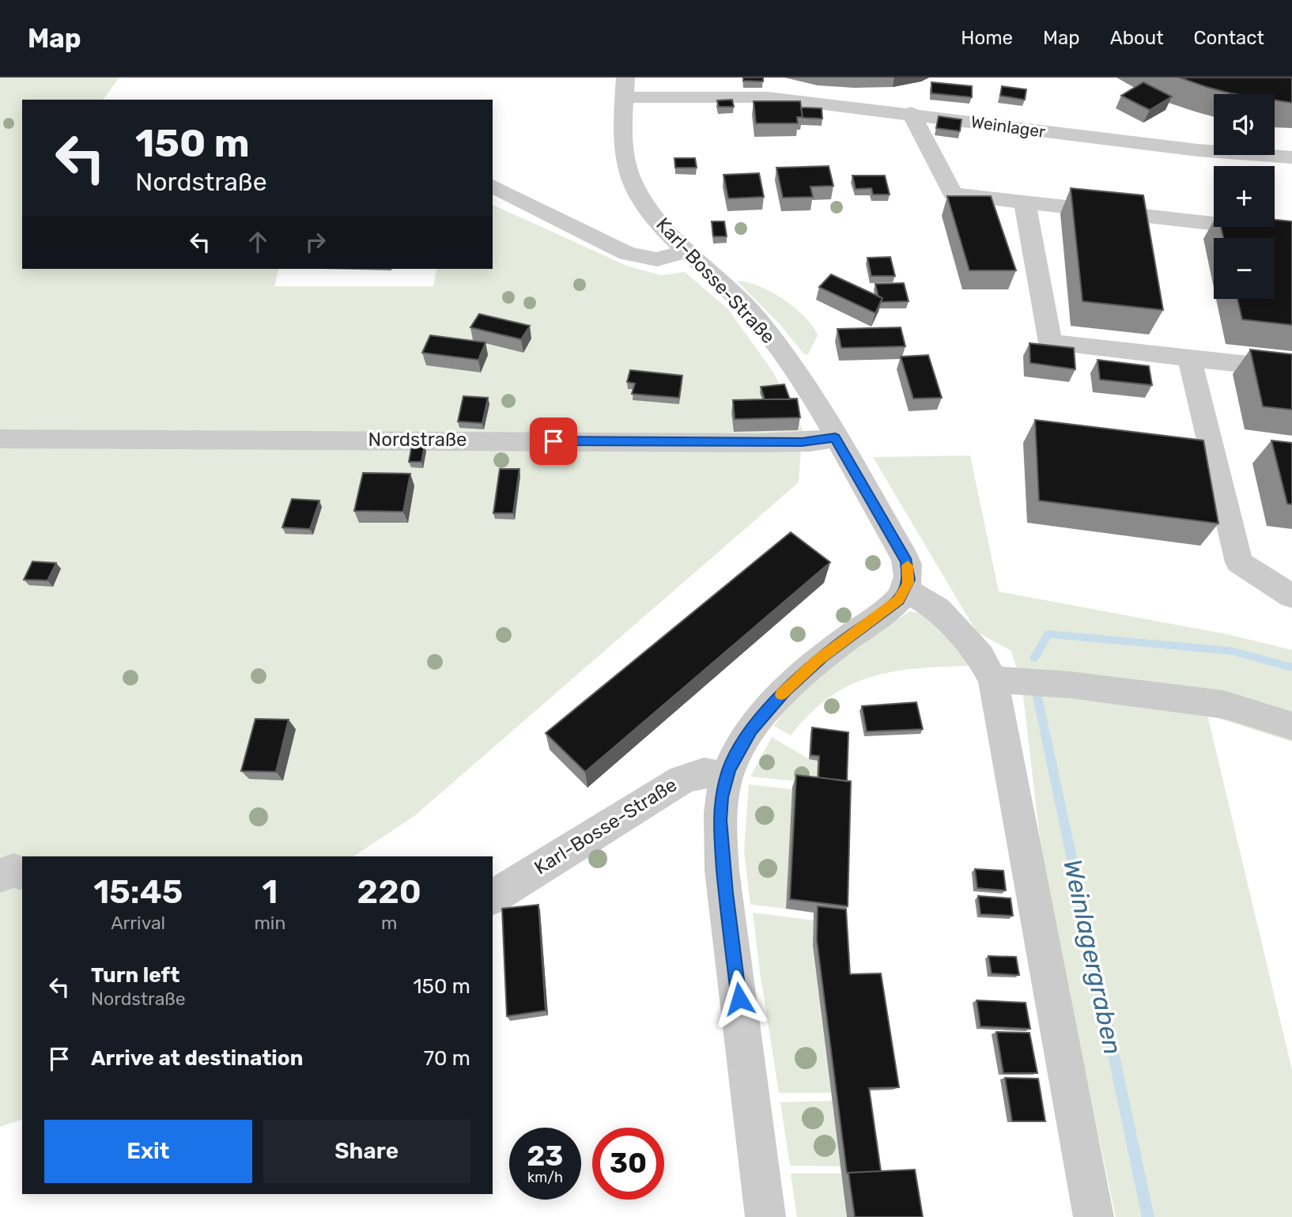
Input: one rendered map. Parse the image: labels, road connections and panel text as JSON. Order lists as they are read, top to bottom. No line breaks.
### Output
{"streets":{"street":["Weinlager","Karl-Bosse-Straße","Nordstraße"]},"crossings":[["Weinlager","Karl-Bosse-Straße"],["Karl-Bosse-Straße","Nordstraße"]],"water":["Weinlagergraben"],"page":{"header":"Map","nav":["Home","Map","About","Contact"],"map_buttons":["+","−"],"turn":["150 m","Nordstraße"],"eta":["15:45","Arrival","1","min","220","m"],"list":[{"name":"Turn left","note":"Nordstraße","value":"150 m"},{"name":"Arrive at destination","value":"70 m"}],"buttons":["Exit","Share"],"speed":"23 km/h","limit":"30"}}
